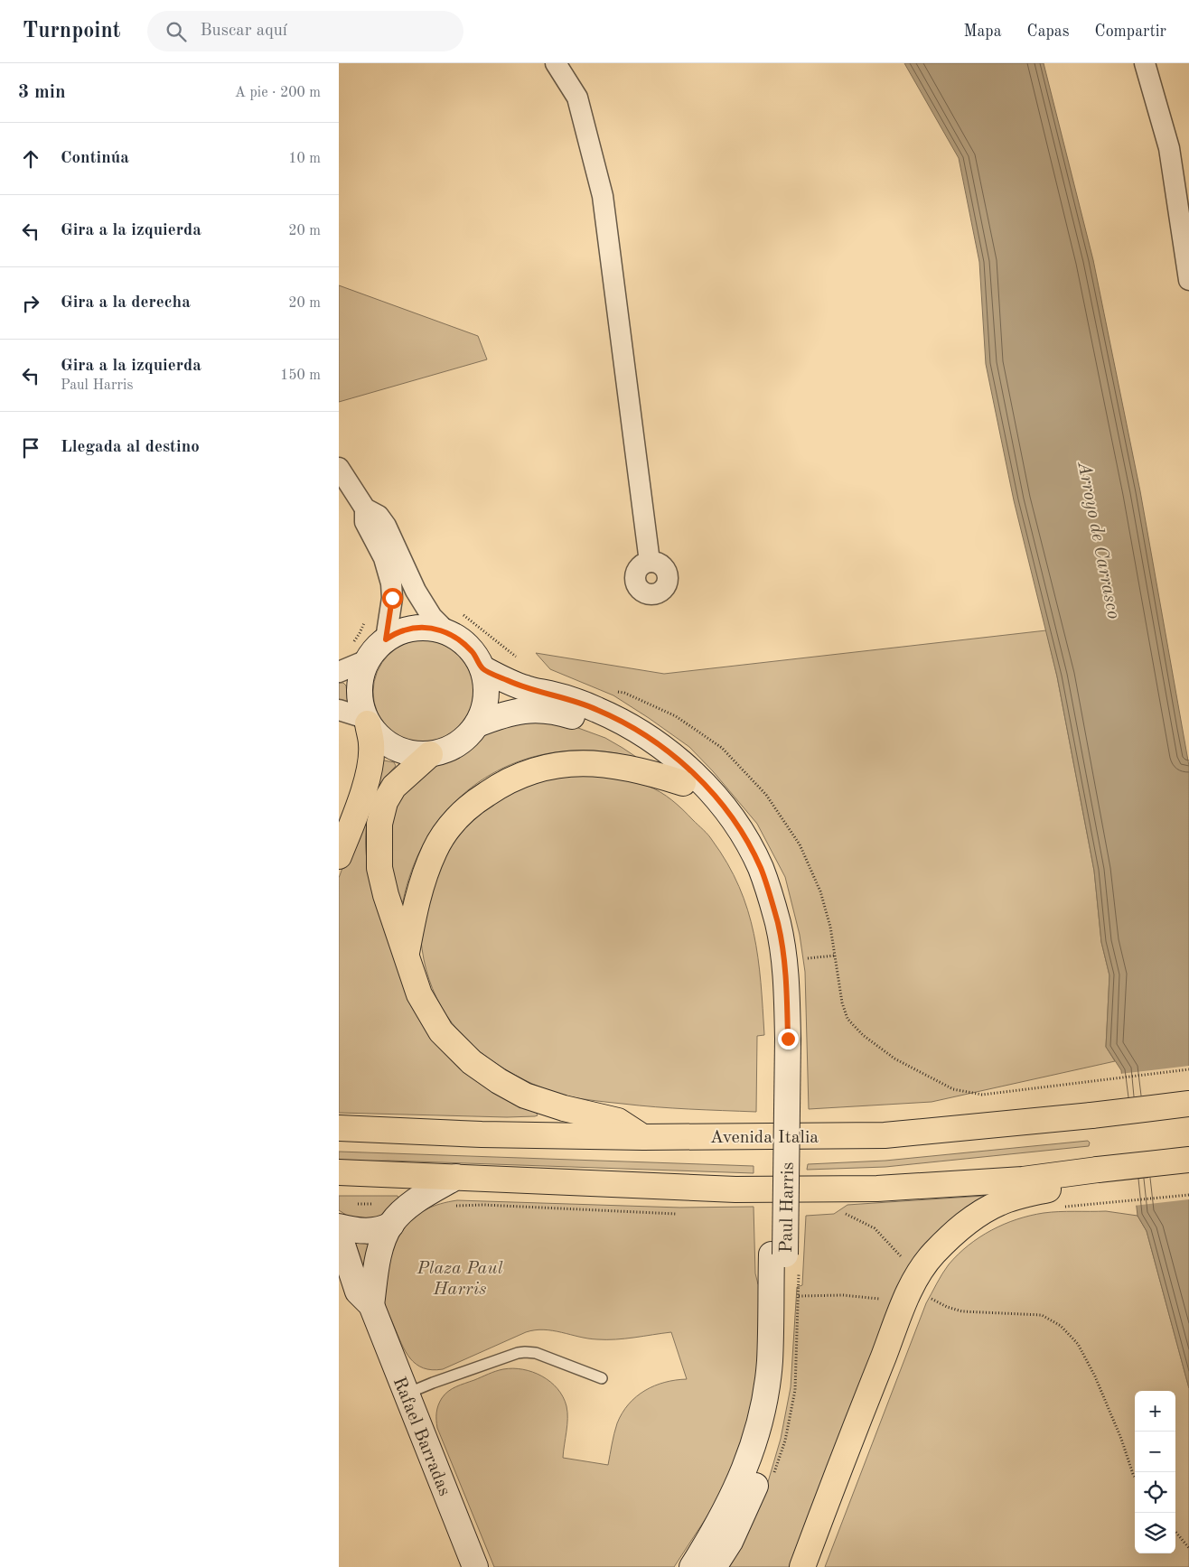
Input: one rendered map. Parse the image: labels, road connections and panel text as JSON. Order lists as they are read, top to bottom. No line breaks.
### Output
{"streets":{"main road":["Avenida Italia","Paul Harris","Rafael Barradas"]},"water":["Arroyo de Carrasco"],"parks":["Plaza Paul Harris"],"page":{"header":"Turnpoint","search":"Buscar aquí","nav":["Mapa","Capas","Compartir"],"heading":["3 min","A pie · 200 m"],"list":[["Continúa","10 m"],["Gira a la izquierda","20 m"],["Gira a la derecha","20 m"],["Gira a la izquierda","Paul Harris","150 m"],"Llegada al destino"],"map_buttons":["+","−"]}}
